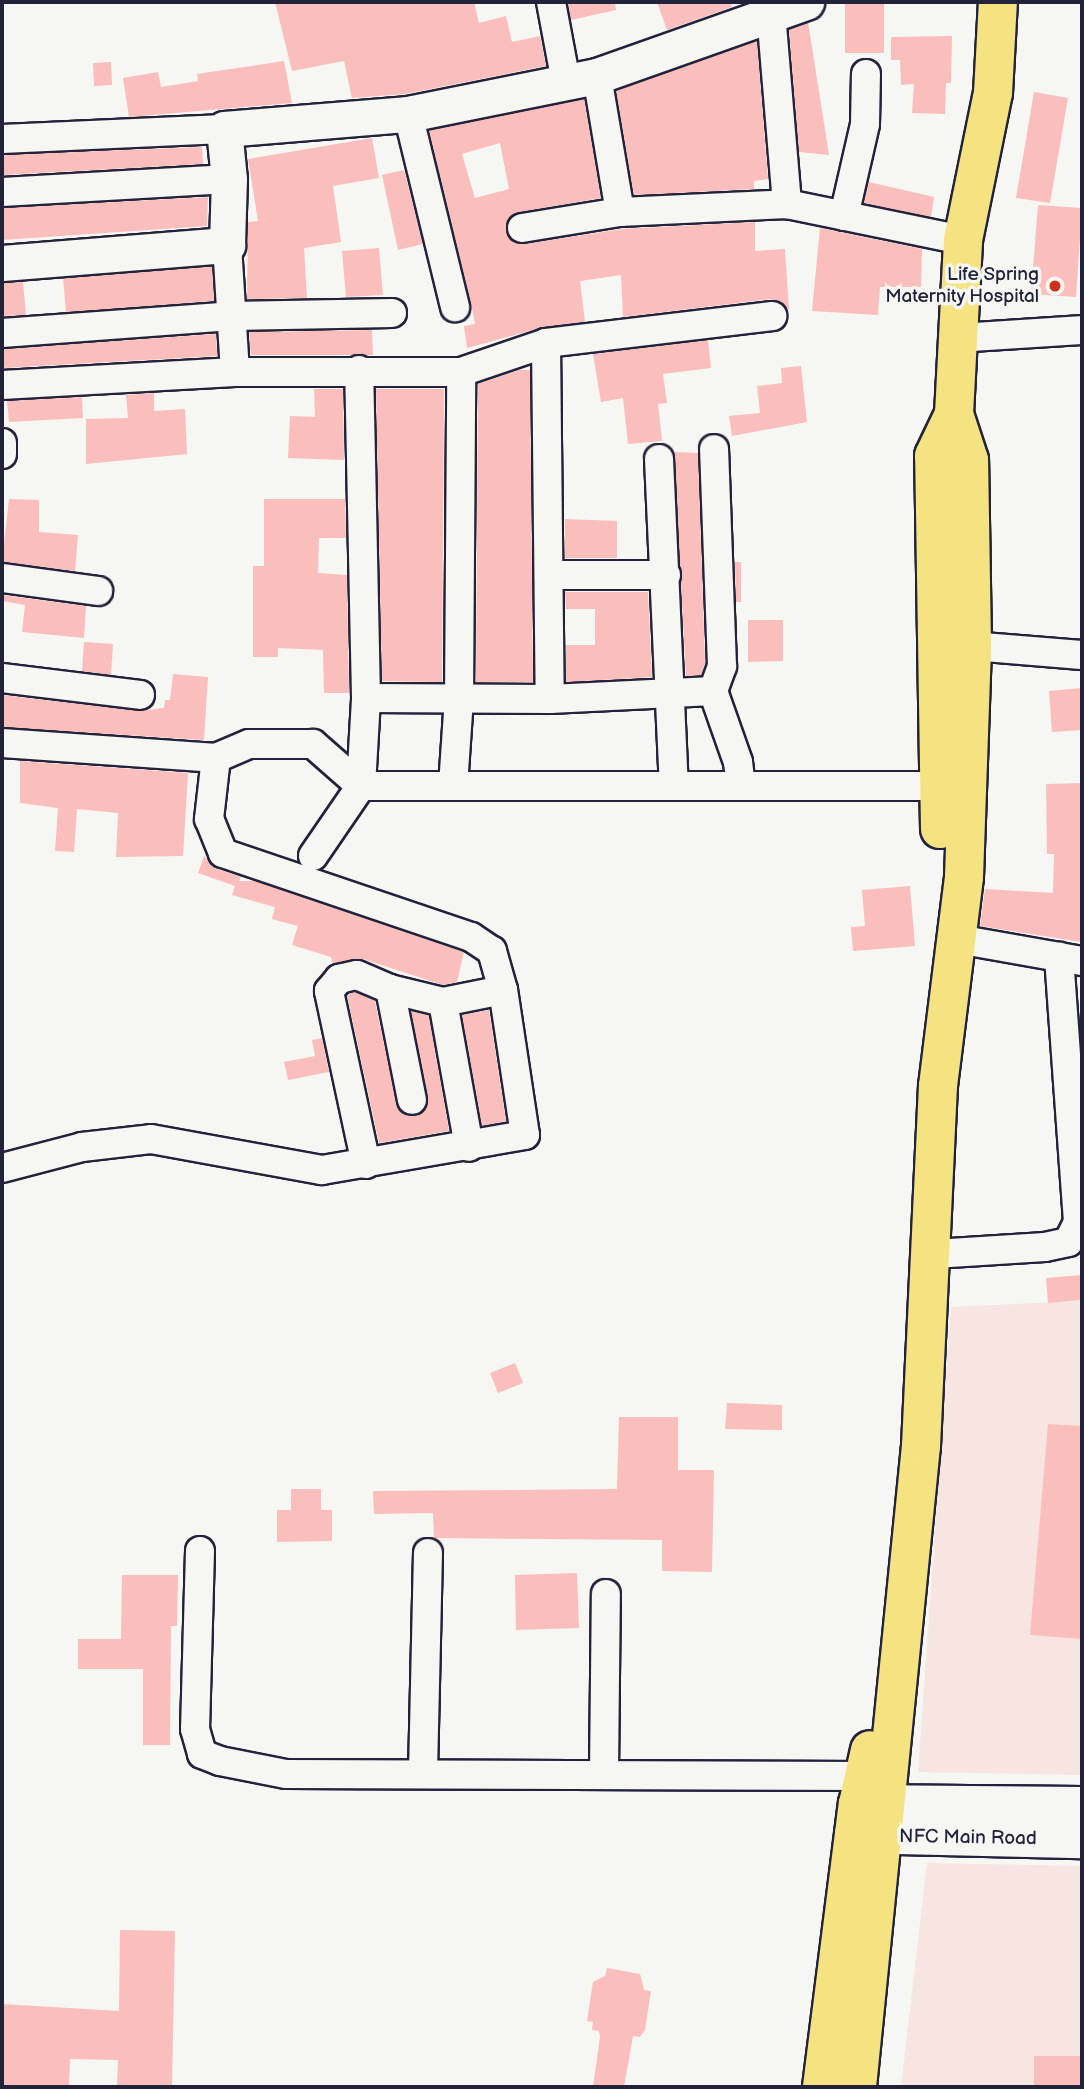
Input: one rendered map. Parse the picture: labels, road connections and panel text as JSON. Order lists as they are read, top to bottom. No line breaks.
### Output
{"streets":{"main road":["NFC Main Road"]},"places":["Life Spring Maternity Hospital"]}
